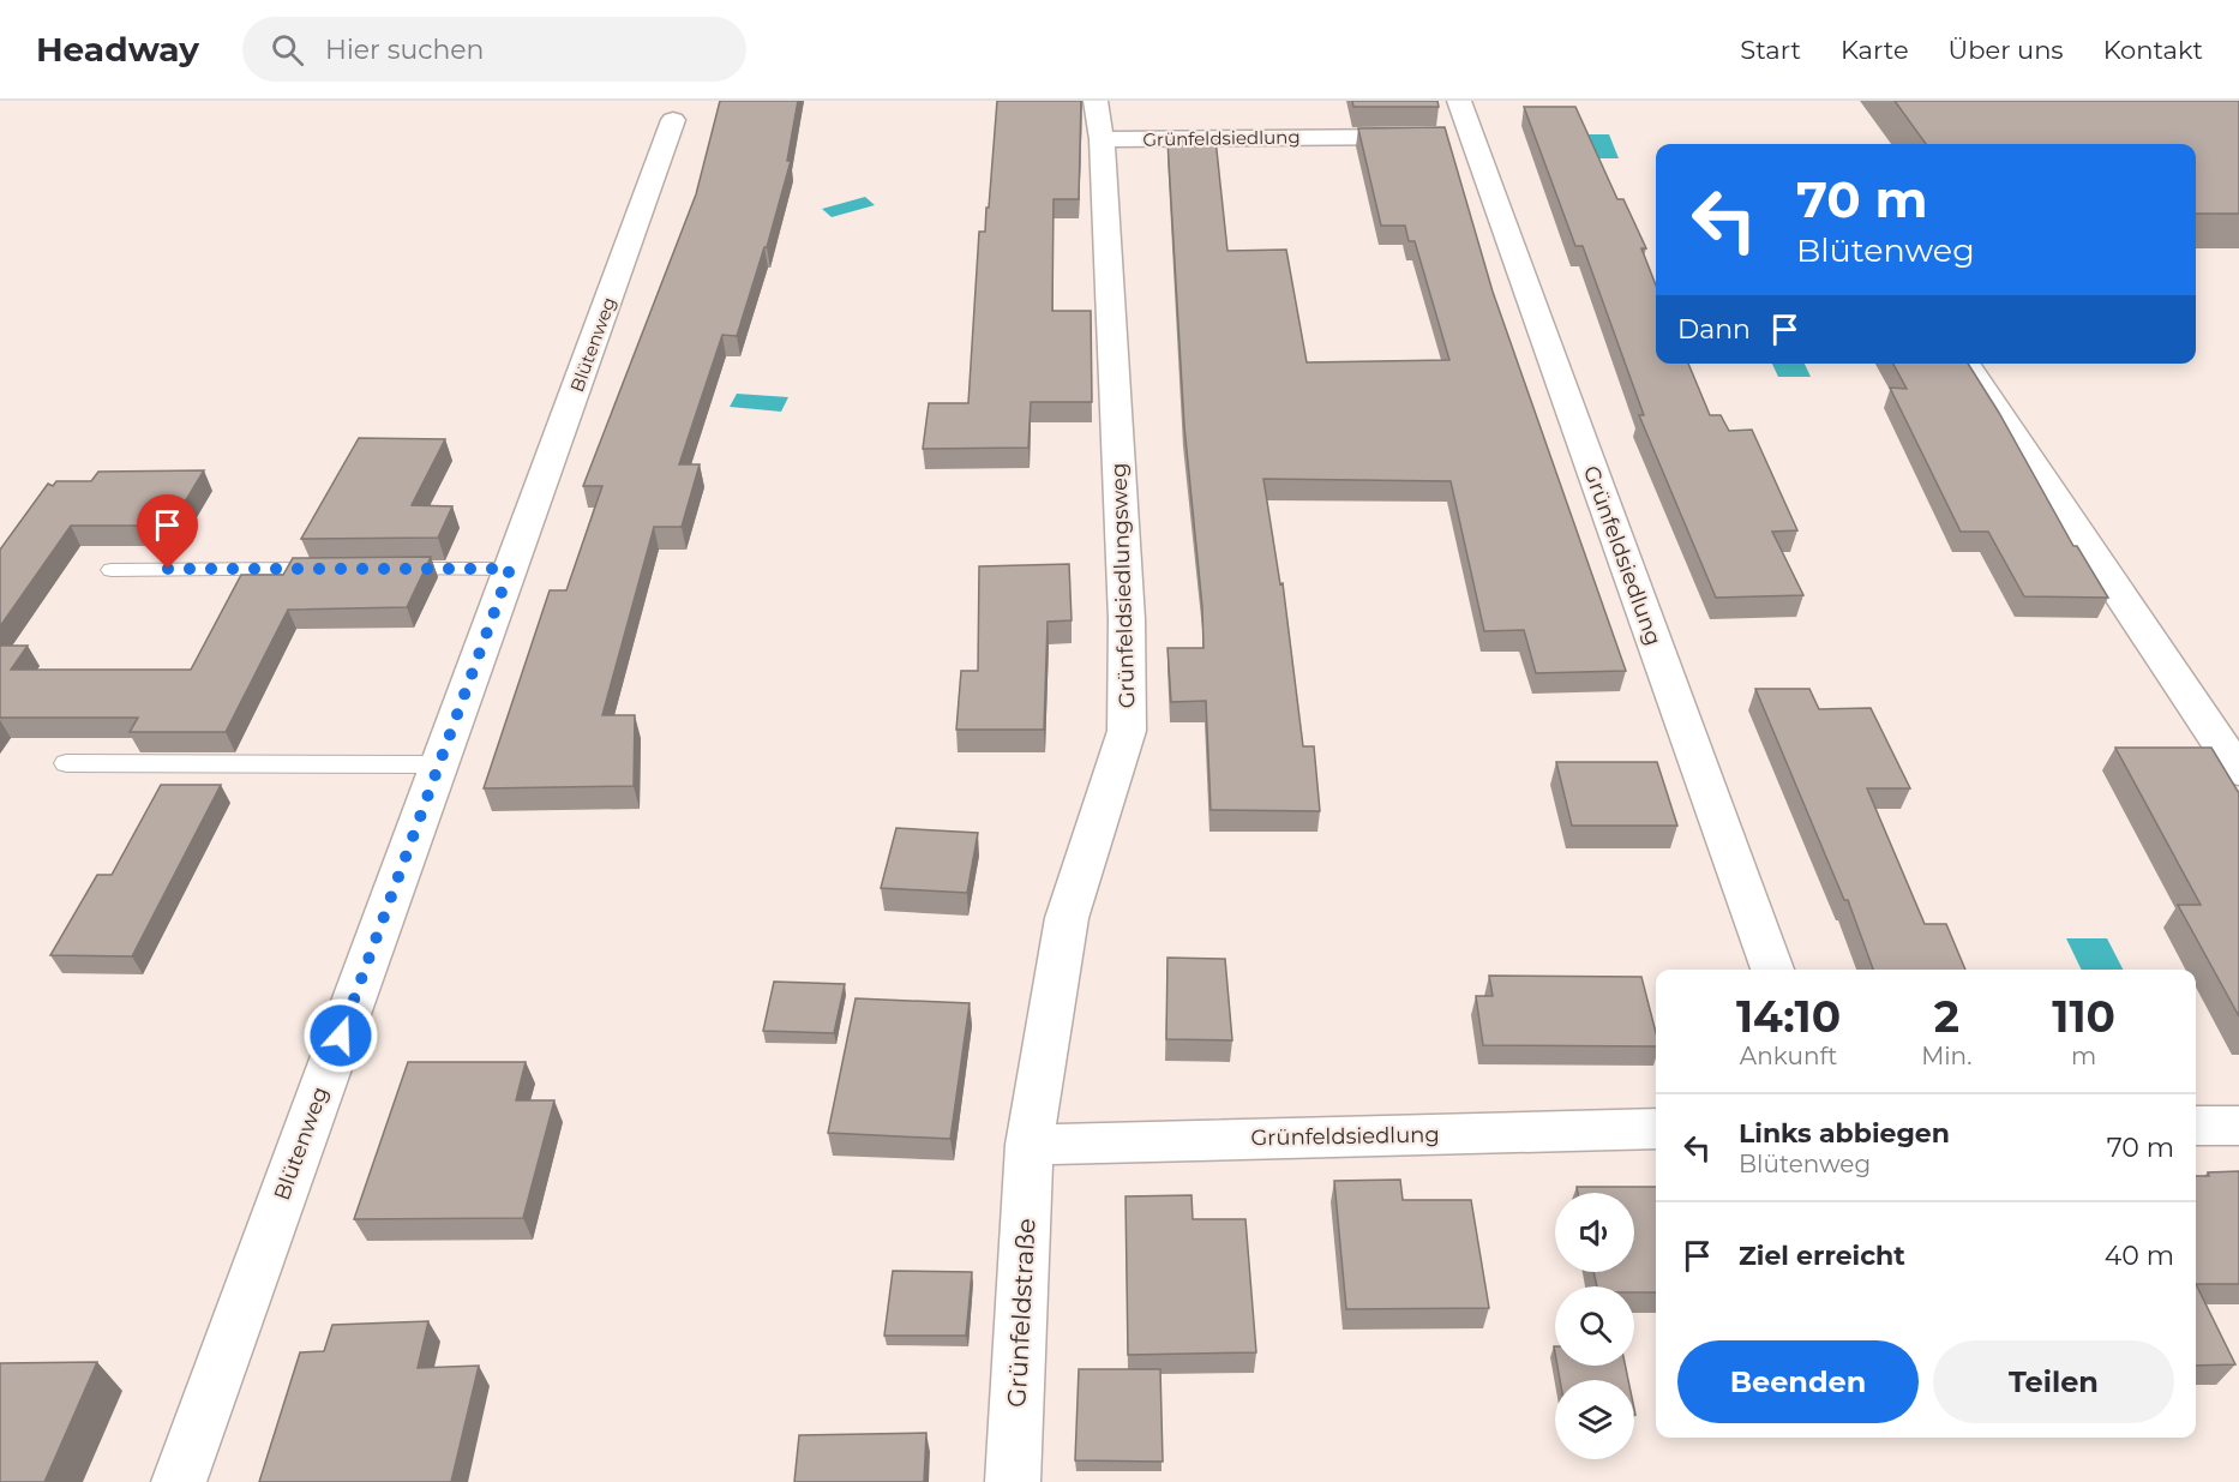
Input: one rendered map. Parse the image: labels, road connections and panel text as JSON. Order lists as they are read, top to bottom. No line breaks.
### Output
{"streets":{"street":["Grünfeldsiedlung","Blütenweg","Grünfeldsiedlungsweg","Grünfeldstraße"]},"crossings":[["Grünfeldsiedlung","Grünfeldsiedlungsweg"],["Grünfeldsiedlung","Grünfeldstraße"],["Grünfeldsiedlungsweg","Grünfeldstraße"]],"page":{"header":"Headway","search":"Hier suchen","nav":["Start","Karte","Über uns","Kontakt"],"turn":["70 m","Blütenweg"],"then":"Dann","eta":["14:10","Ankunft","2","Min.","110","m"],"list":[{"name":"Links abbiegen","note":"Blütenweg","value":"70 m"},{"name":"Ziel erreicht","value":"40 m"}],"buttons":["Beenden","Teilen"]}}
